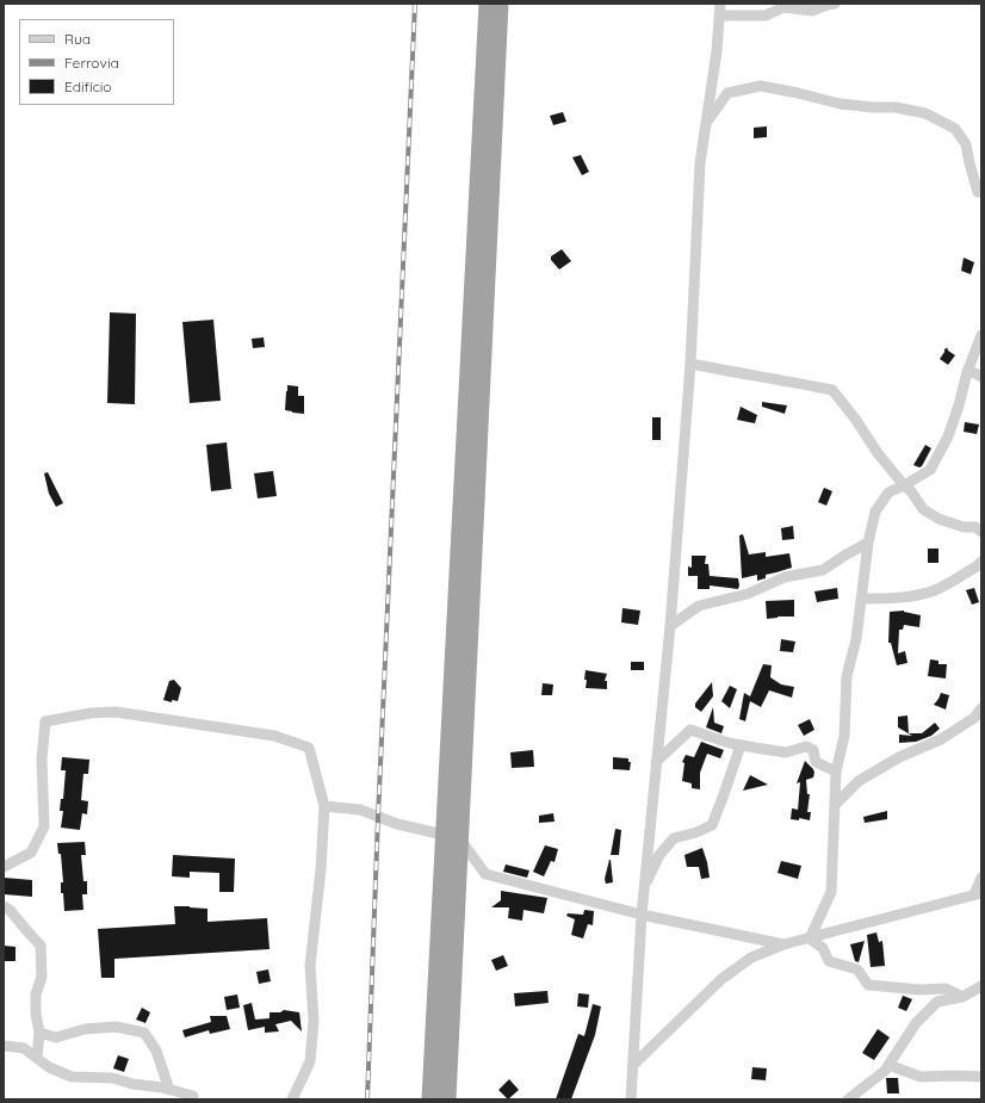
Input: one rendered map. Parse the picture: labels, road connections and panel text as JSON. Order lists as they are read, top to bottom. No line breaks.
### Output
{"legend":["Rua","Ferrovia","Edifício"]}
